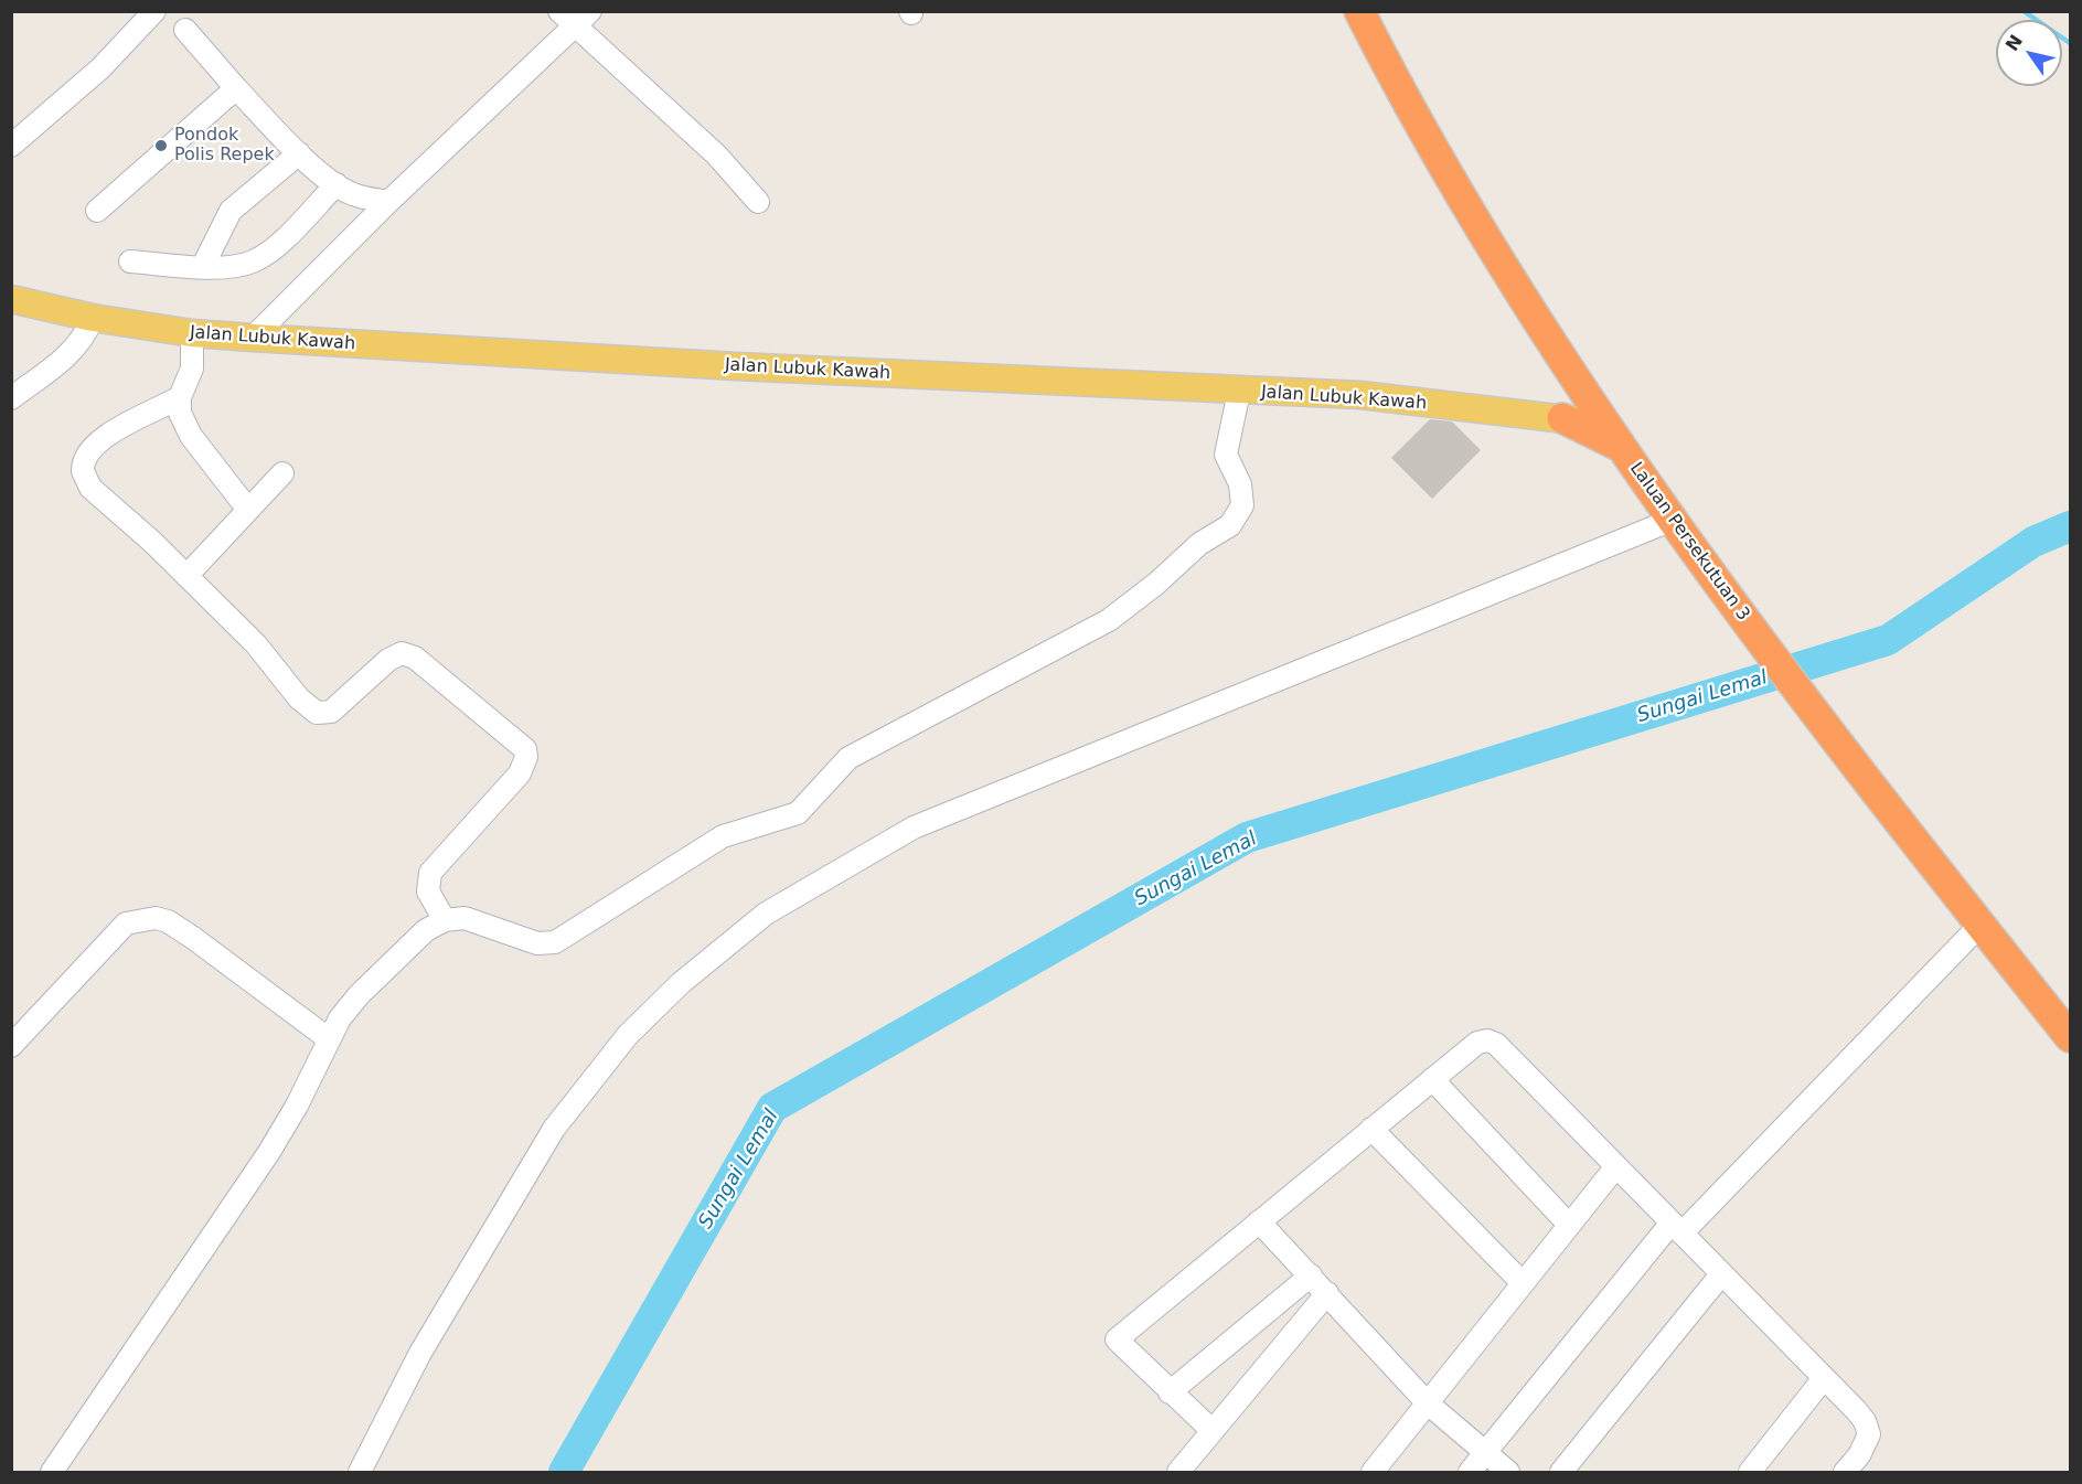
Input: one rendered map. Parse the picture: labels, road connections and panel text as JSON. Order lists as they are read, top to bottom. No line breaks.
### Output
{"streets":{"highway":["Laluan Persekutuan 3"],"main road":["Jalan Lubuk Kawah"]},"water":["Sungai Lemal"],"places":["Pondok Polis Repek"],"north":"top left"}
